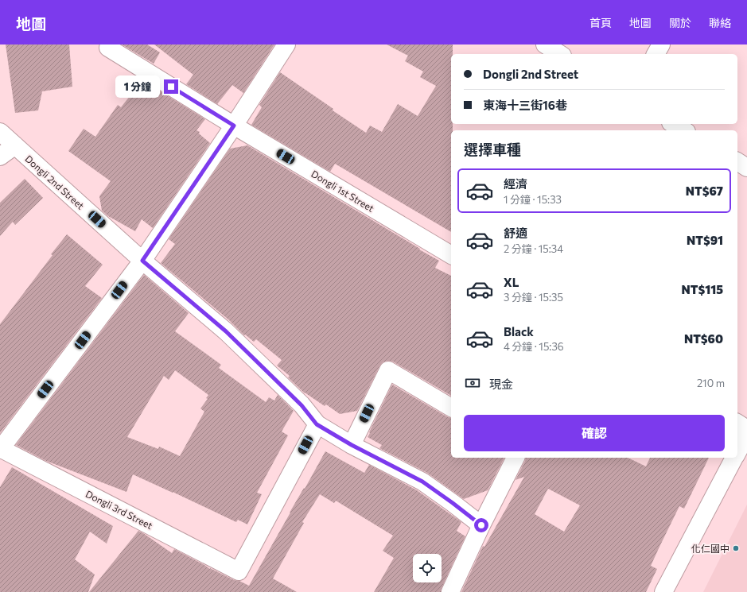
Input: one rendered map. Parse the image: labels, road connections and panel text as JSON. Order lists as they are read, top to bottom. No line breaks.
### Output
{"streets":{"street":["Dongli 2nd Street","Dongli 1st Street","Dongli 3rd Street"]},"crossings":[["Dongli 2nd Street","Dongli 3rd Street"]],"places":["化仁國中"],"page":{"header":"地圖","nav":["首頁","地圖","關於","聯絡"],"banner":["Dongli 2nd Street","東海十三街16巷"],"bubble":"1 分鐘","heading":"選擇車種","list":[{"name":"經濟","note":"1 分鐘 · 15:33","value":"NT$67"},{"name":"舒適","note":"2 分鐘 · 15:34","value":"NT$91"},{"name":"XL","note":"3 分鐘 · 15:35","value":"NT$115"},{"name":"Black","note":"4 分鐘 · 15:36","value":"NT$60"}],"pay":["現金","210 m"],"buttons":"確認"}}
